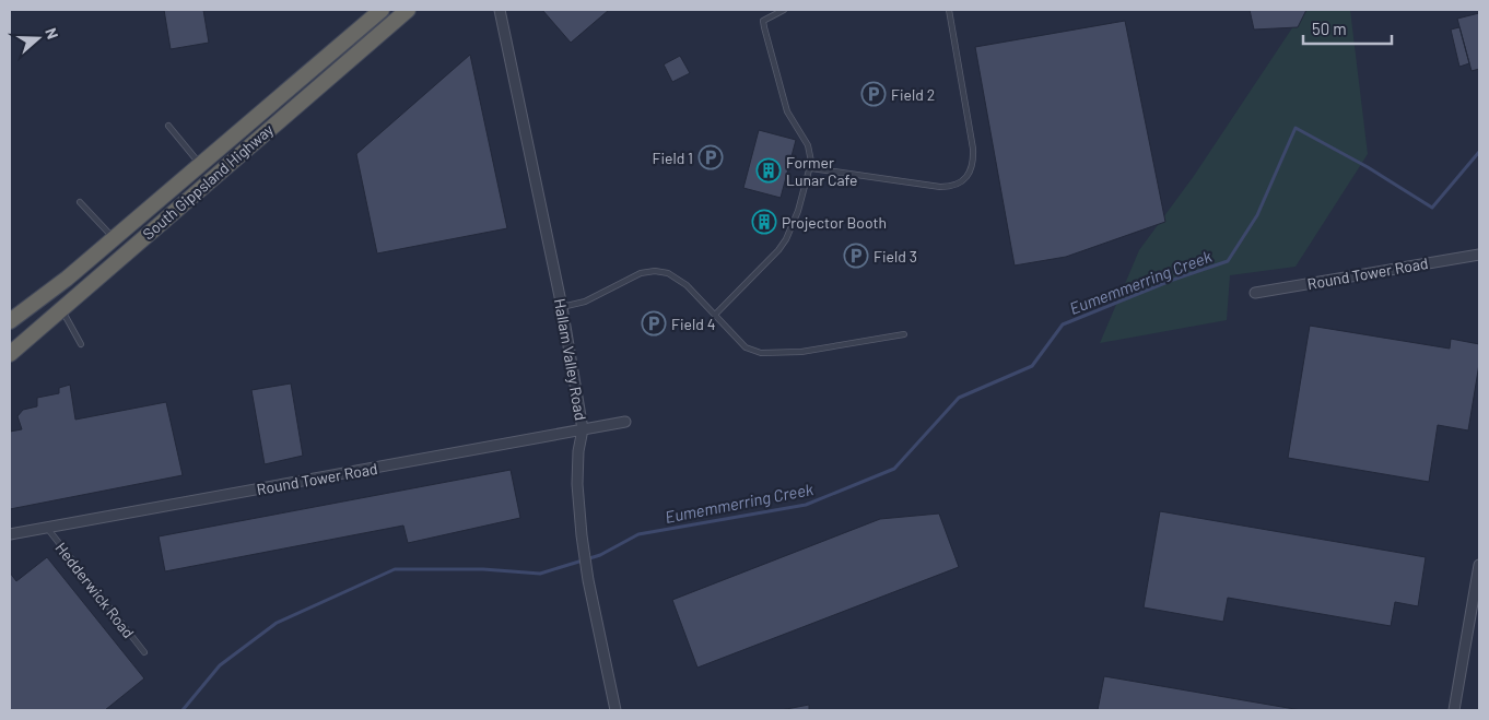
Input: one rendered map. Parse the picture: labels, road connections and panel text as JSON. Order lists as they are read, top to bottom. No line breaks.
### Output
{"streets":{"highway":["South Gippsland Highway"],"street":["Round Tower Road","Hallam Valley Road"],"lane":["Hedderwick Road"]},"crossings":[["Round Tower Road","Hallam Valley Road"],["Round Tower Road","Hedderwick Road"]],"water":["Eumemmerring Creek"],"places":{"parking":["Field 2","Field 1","Field 3","Field 4"],"building":["Former Lunar Cafe","Projector Booth"]},"scale_bar":"50 m","north":"right"}
